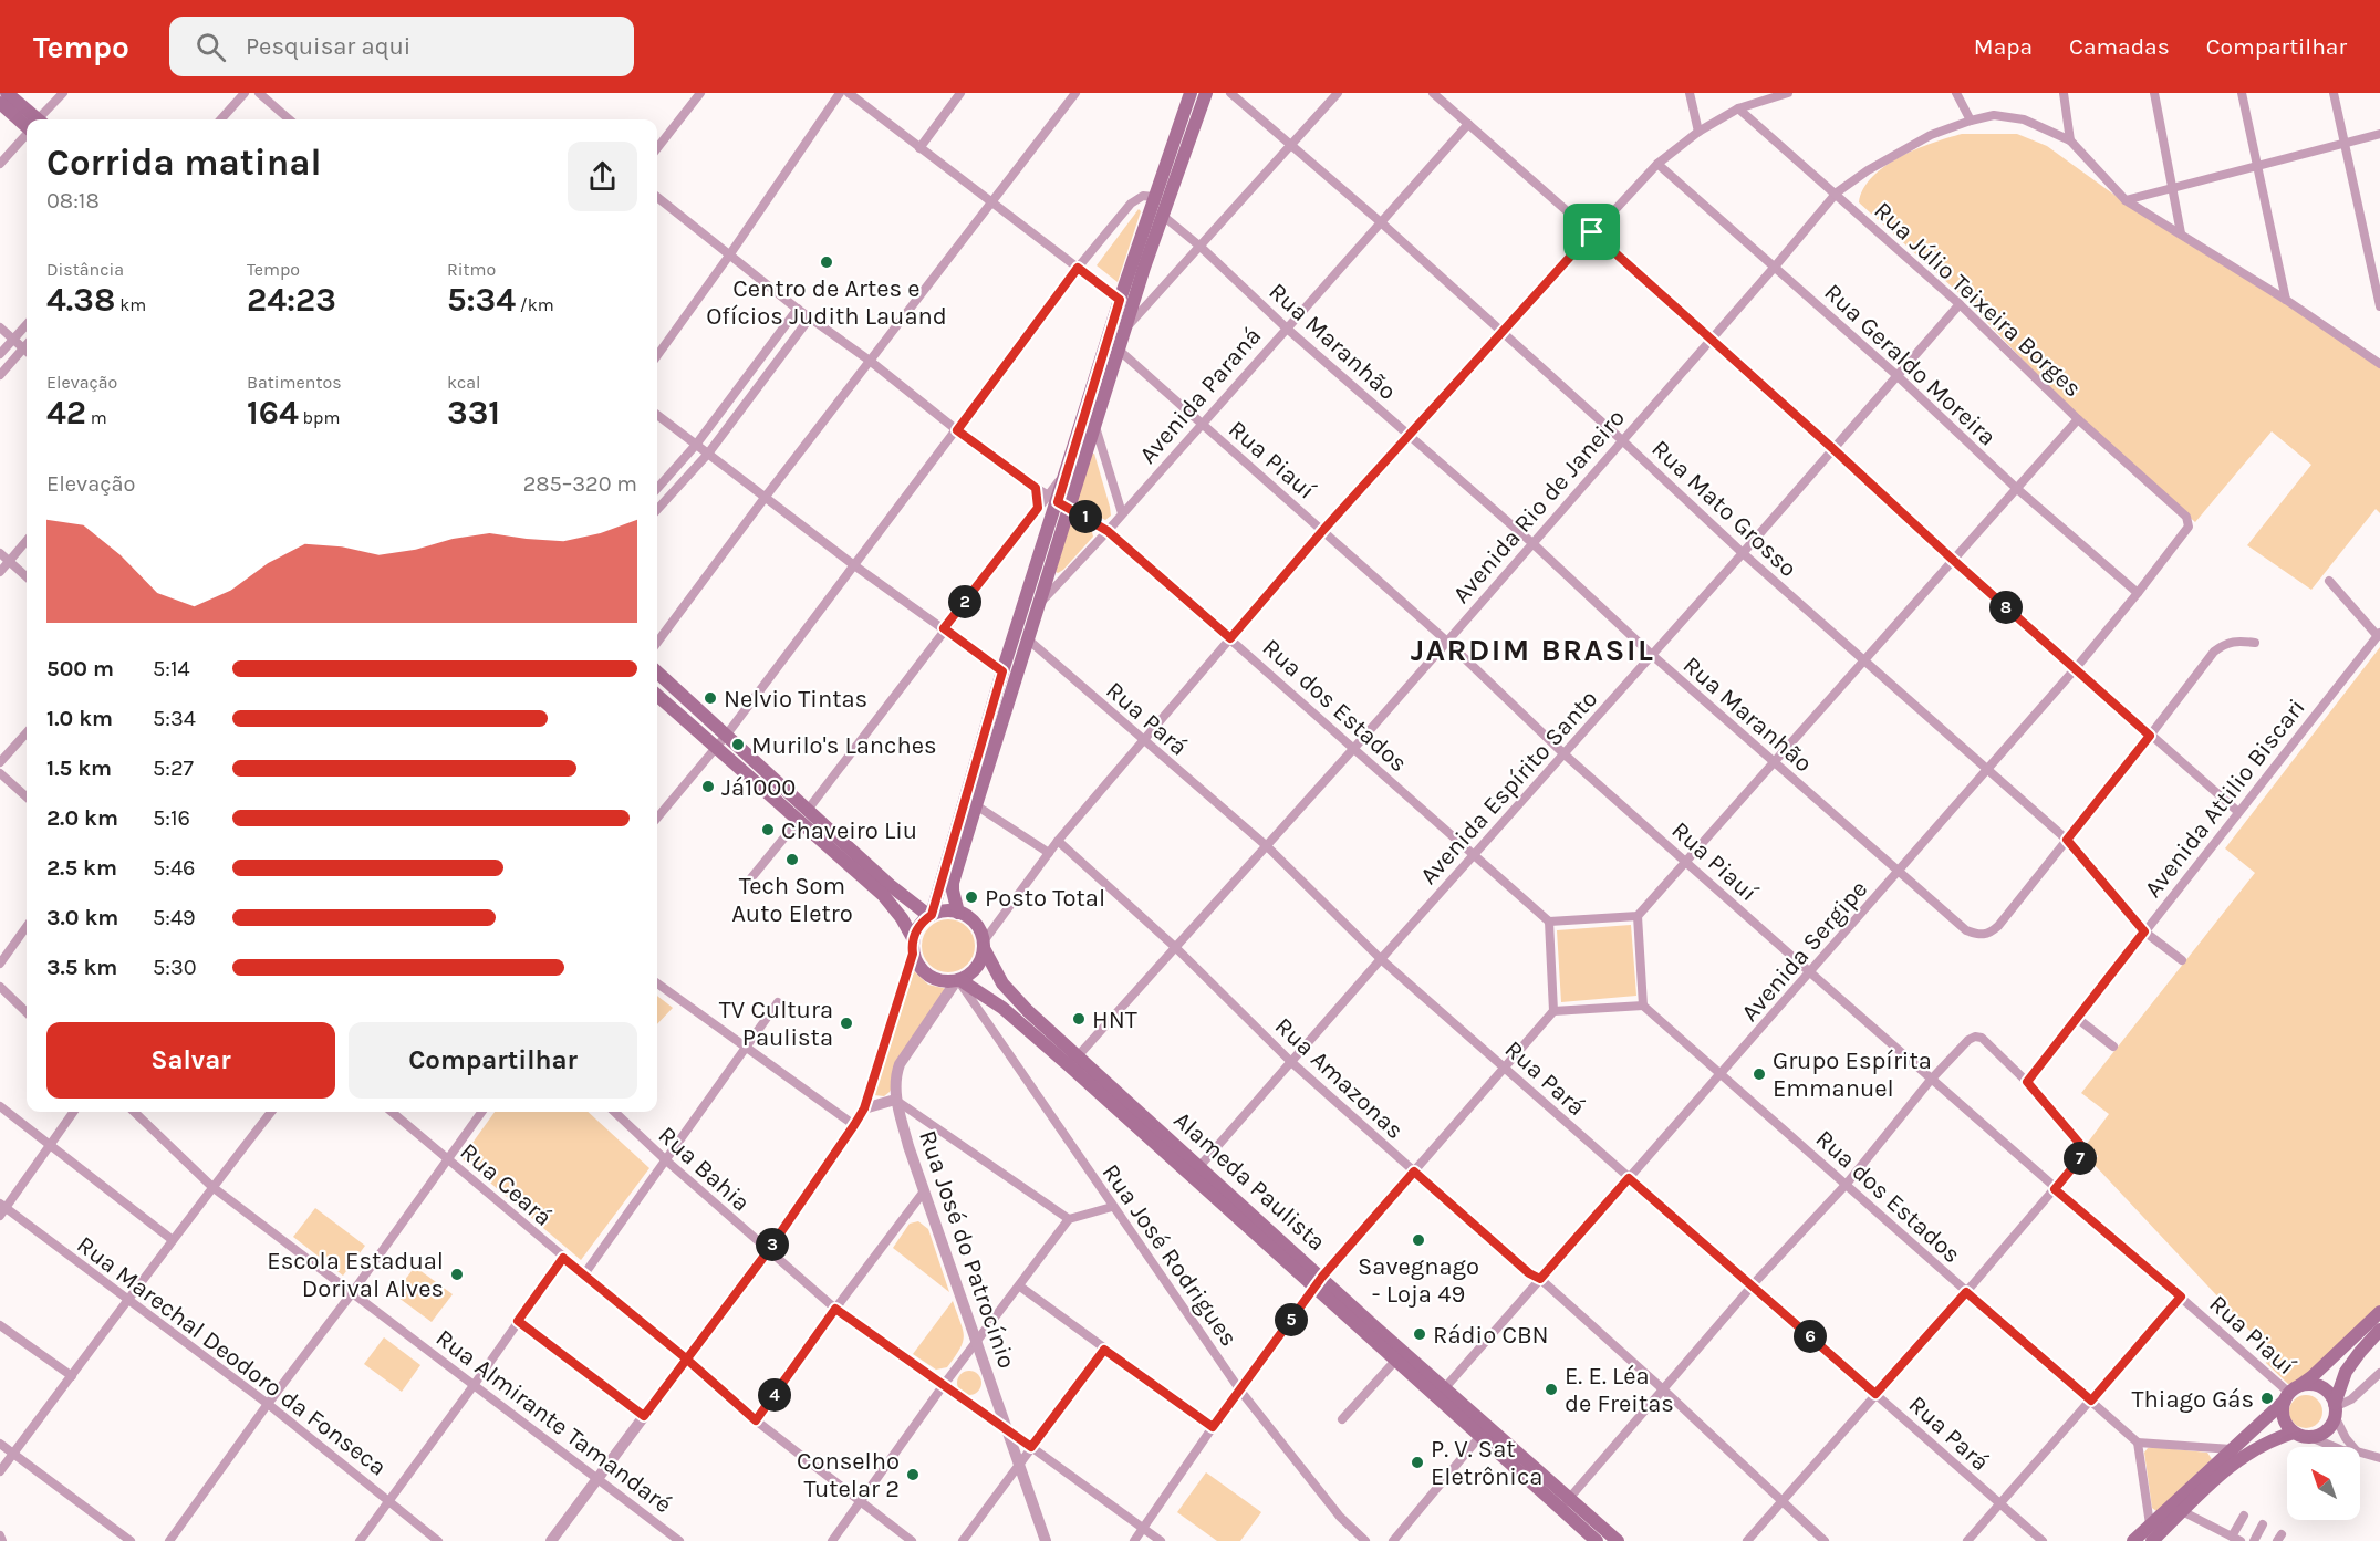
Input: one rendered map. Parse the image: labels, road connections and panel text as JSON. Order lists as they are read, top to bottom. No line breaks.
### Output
{"streets":{"main road":["Alameda Paulista"],"street":["Rua Júlio Teixeira Borges","Rua Maranhão","Rua Geraldo Moreira","Avenida Paraná","Rua Piauí","Avenida Rio de Janeiro","Rua Mato Grosso","Rua dos Estados","Rua Pará","Avenida Espírito Santo","Avenida Attilio Biscari","Avenida Sergipe","Rua Amazonas","Rua Bahia","Rua Ceará","Rua José do Patrocínio","Rua José Rodrigues","Rua Marechal Deodoro da Fonseca","Rua Almirante Tamandaré"]},"crossings":[["Rua Júlio Teixeira Borges","Avenida Rio de Janeiro"],["Rua Júlio Teixeira Borges","Avenida Espírito Santo"],["Rua Júlio Teixeira Borges","Avenida Sergipe"],["Rua Maranhão","Avenida Paraná"],["Rua Maranhão","Avenida Rio de Janeiro"],["Rua Maranhão","Rua Mato Grosso"],["Rua Maranhão","Avenida Espírito Santo"],["Rua Maranhão","Avenida Sergipe"],["Rua Geraldo Moreira","Avenida Rio de Janeiro"],["Rua Geraldo Moreira","Avenida Espírito Santo"],["Rua Geraldo Moreira","Avenida Sergipe"],["Avenida Paraná","Rua Piauí"],["Avenida Paraná","Rua Mato Grosso"],["Avenida Paraná","Rua dos Estados"],["Rua Piauí","Avenida Rio de Janeiro"],["Rua Piauí","Avenida Espírito Santo"],["Rua Piauí","Avenida Sergipe"],["Avenida Rio de Janeiro","Rua Mato Grosso"],["Avenida Rio de Janeiro","Rua dos Estados"],["Avenida Rio de Janeiro","Rua Pará"],["Avenida Rio de Janeiro","Rua Amazonas"],["Avenida Rio de Janeiro","Alameda Paulista"],["Rua Mato Grosso","Avenida Espírito Santo"],["Rua Mato Grosso","Avenida Attilio Biscari"],["Rua Mato Grosso","Avenida Sergipe"],["Rua dos Estados","Avenida Espírito Santo"],["Rua dos Estados","Avenida Sergipe"],["Rua Pará","Avenida Espírito Santo"],["Rua Pará","Avenida Sergipe"],["Avenida Espírito Santo","Rua Amazonas"],["Avenida Espírito Santo","Alameda Paulista"],["Avenida Sergipe","Rua Amazonas"],["Avenida Sergipe","Alameda Paulista"],["Rua Bahia","Rua José do Patrocínio"],["Alameda Paulista","Rua José do Patrocínio"],["Alameda Paulista","Rua José Rodrigues"],["Rua José do Patrocínio","Rua José Rodrigues"]],"districts":["JARDIM BRASIL"],"places":["Centro de Artes e Ofícios Judith Lauand","Nelvio Tintas","Murilo's Lanches","Já1000","Chaveiro Liu","Tech Som Auto Eletro","Posto Total","HNT","TV Cultura Paulista","Grupo Espírita Emmanuel","Savegnago - Loja 49","Escola Estadual Dorival Alves","Rádio CBN","E. E. Léa de Freitas","Thiago Gás","P. V. Sat Eletrônica","Conselho Tutelar 2"],"north":"top left","page":{"header":"Tempo","search":"Pesquisar aqui","nav":["Mapa","Camadas","Compartilhar"],"heading":["Corrida matinal","08:18"],"stats":[["Distância","4.38 km"],["Tempo","24:23"],["Ritmo","5:34 /km"],["Elevação","42 m"],["Batimentos","164 bpm"],["kcal","331"]],"chart":["Elevação","285–320 m"],"pins":["1","2","8","7","3","5","6","4"],"list":[{"name":"500 m","note":"5:14"},{"name":"1.0 km","note":"5:34"},{"name":"1.5 km","note":"5:27"},{"name":"2.0 km","note":"5:16"},{"name":"2.5 km","note":"5:46"},{"name":"3.0 km","note":"5:49"},{"name":"3.5 km","note":"5:30"}],"buttons":["Salvar","Compartilhar"]}}
